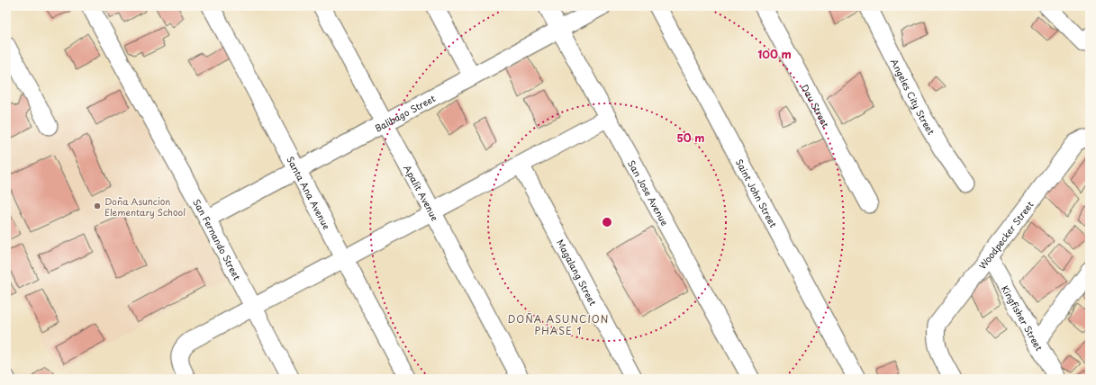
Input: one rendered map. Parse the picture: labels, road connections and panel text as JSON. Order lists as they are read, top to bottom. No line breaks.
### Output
{"streets":{"street":["Angeles City Street","Dau Street","Balibago Street","Apalit Avenue","Santa Ana Avenue","San Jose Avenue","Saint John Street","Woodpecker Street","San Fernando Street","Magalang Street","Kingfisher Street"]},"crossings":[["Balibago Street","Apalit Avenue"],["Balibago Street","Santa Ana Avenue"],["Balibago Street","San Jose Avenue"],["Balibago Street","San Fernando Street"],["Woodpecker Street","Kingfisher Street"]],"districts":["DOÑA ASUNCION PHASE 1"],"places":["Doña Asuncion Elementary School"],"rings":["100 m","50 m"]}
